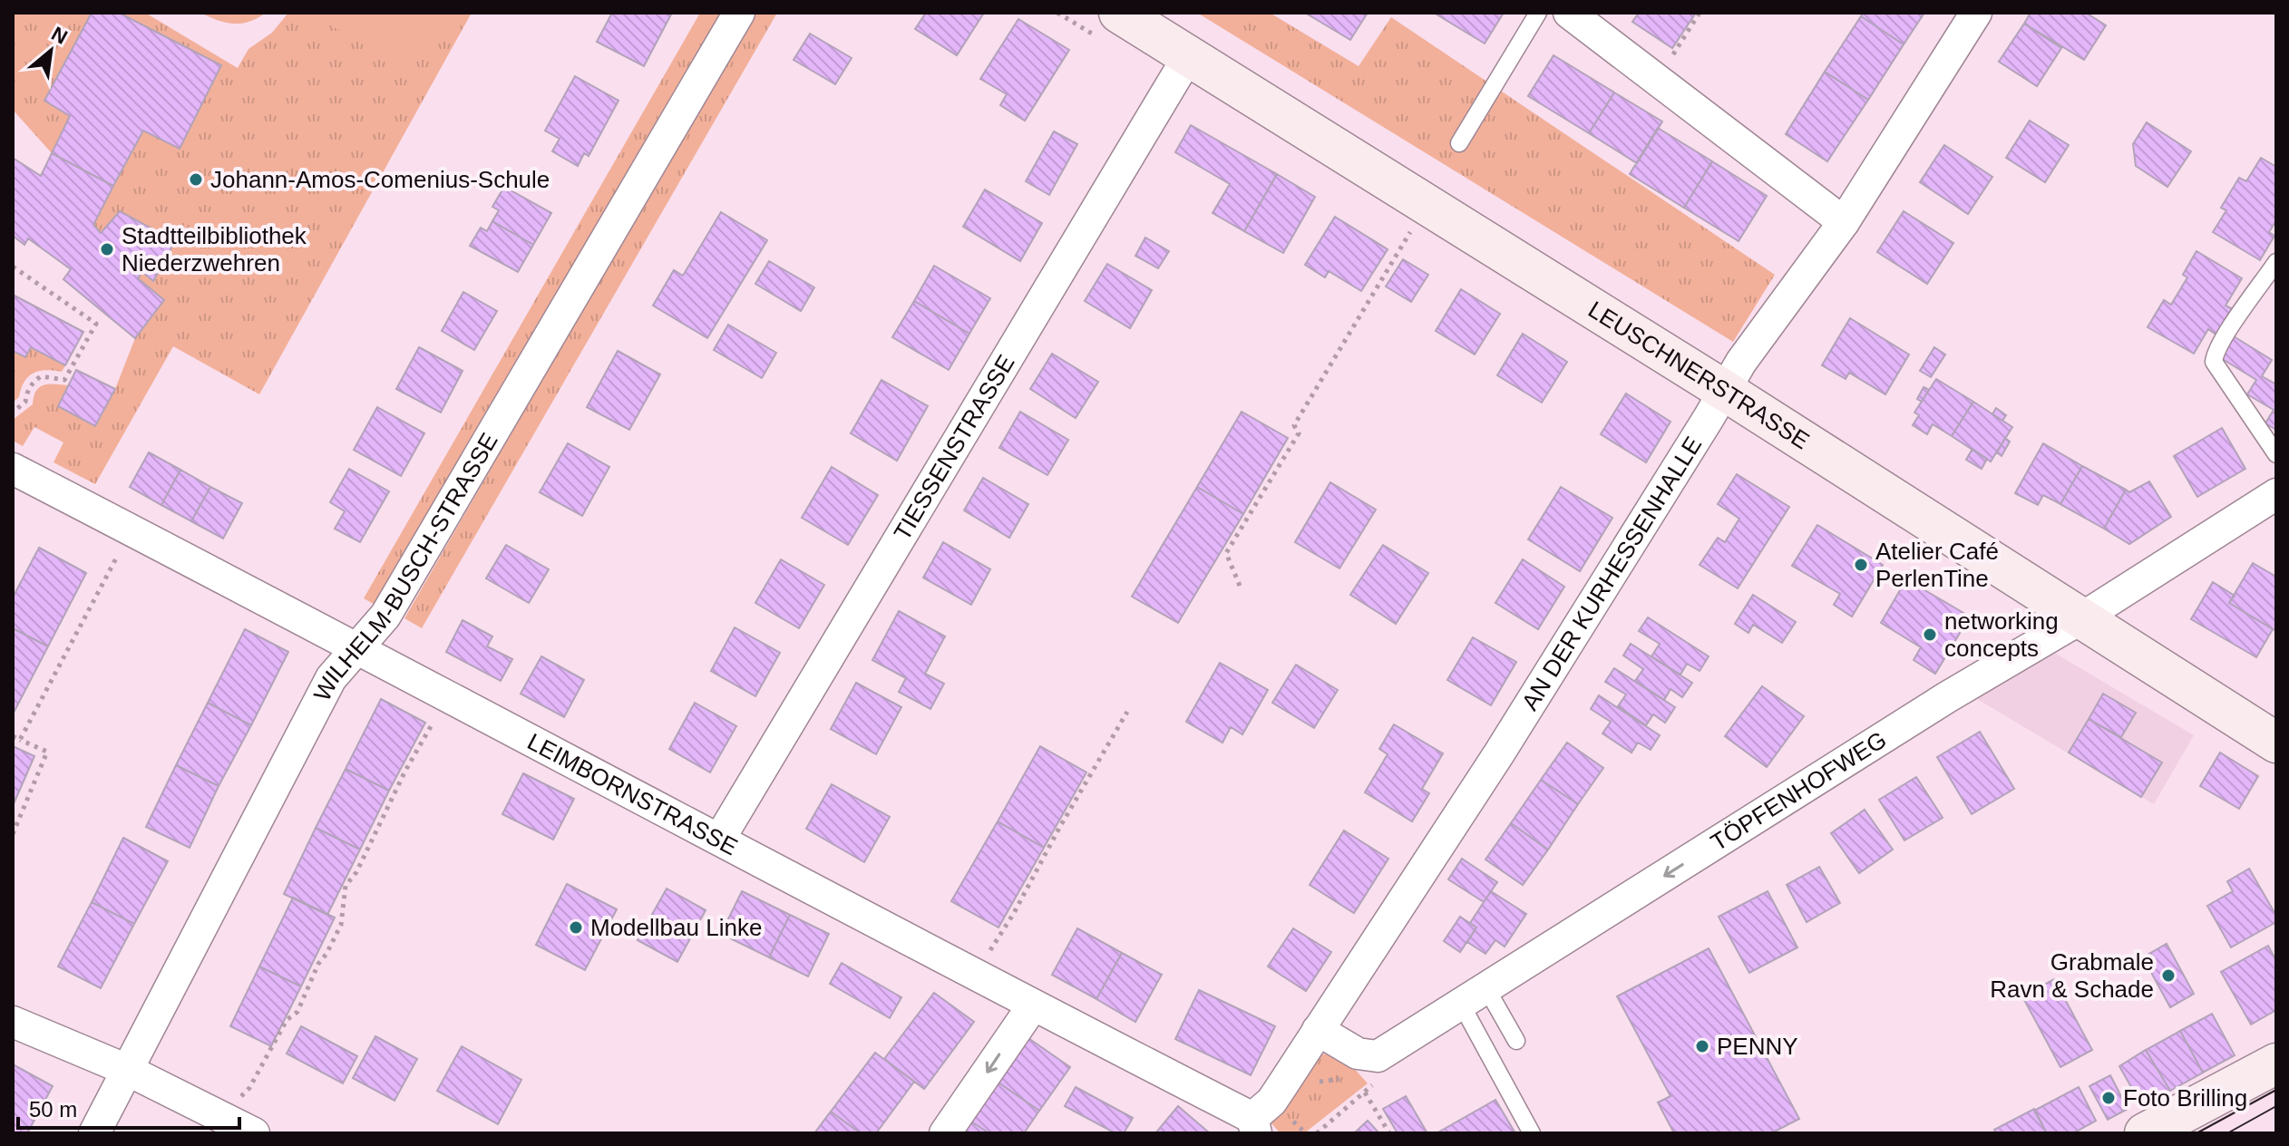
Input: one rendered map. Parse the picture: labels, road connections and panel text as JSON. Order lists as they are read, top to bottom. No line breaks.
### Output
{"streets":{"main road":["LEUSCHNERSTRASSE"],"street":["TIESSENSTRASSE","WILHELM-BUSCH-STRASSE","AN DER KURHESSENHALLE","TÖPFENHOFWEG","LEIMBORNSTRASSE"]},"crossings":[["LEUSCHNERSTRASSE","TIESSENSTRASSE"],["LEUSCHNERSTRASSE","AN DER KURHESSENHALLE"],["LEUSCHNERSTRASSE","TÖPFENHOFWEG"],["TIESSENSTRASSE","LEIMBORNSTRASSE"],["WILHELM-BUSCH-STRASSE","LEIMBORNSTRASSE"],["AN DER KURHESSENHALLE","TÖPFENHOFWEG"],["AN DER KURHESSENHALLE","LEIMBORNSTRASSE"]],"one_way":["TÖPFENHOFWEG"],"places":["Johann-Amos-Comenius-Schule","Stadtteilbibliothek Niederzwehren","Atelier Café PerlenTine","networking concepts","Modellbau Linke","Grabmale Ravn & Schade","PENNY","Foto Brilling"],"scale_bar":"50 m","north":"top right"}
